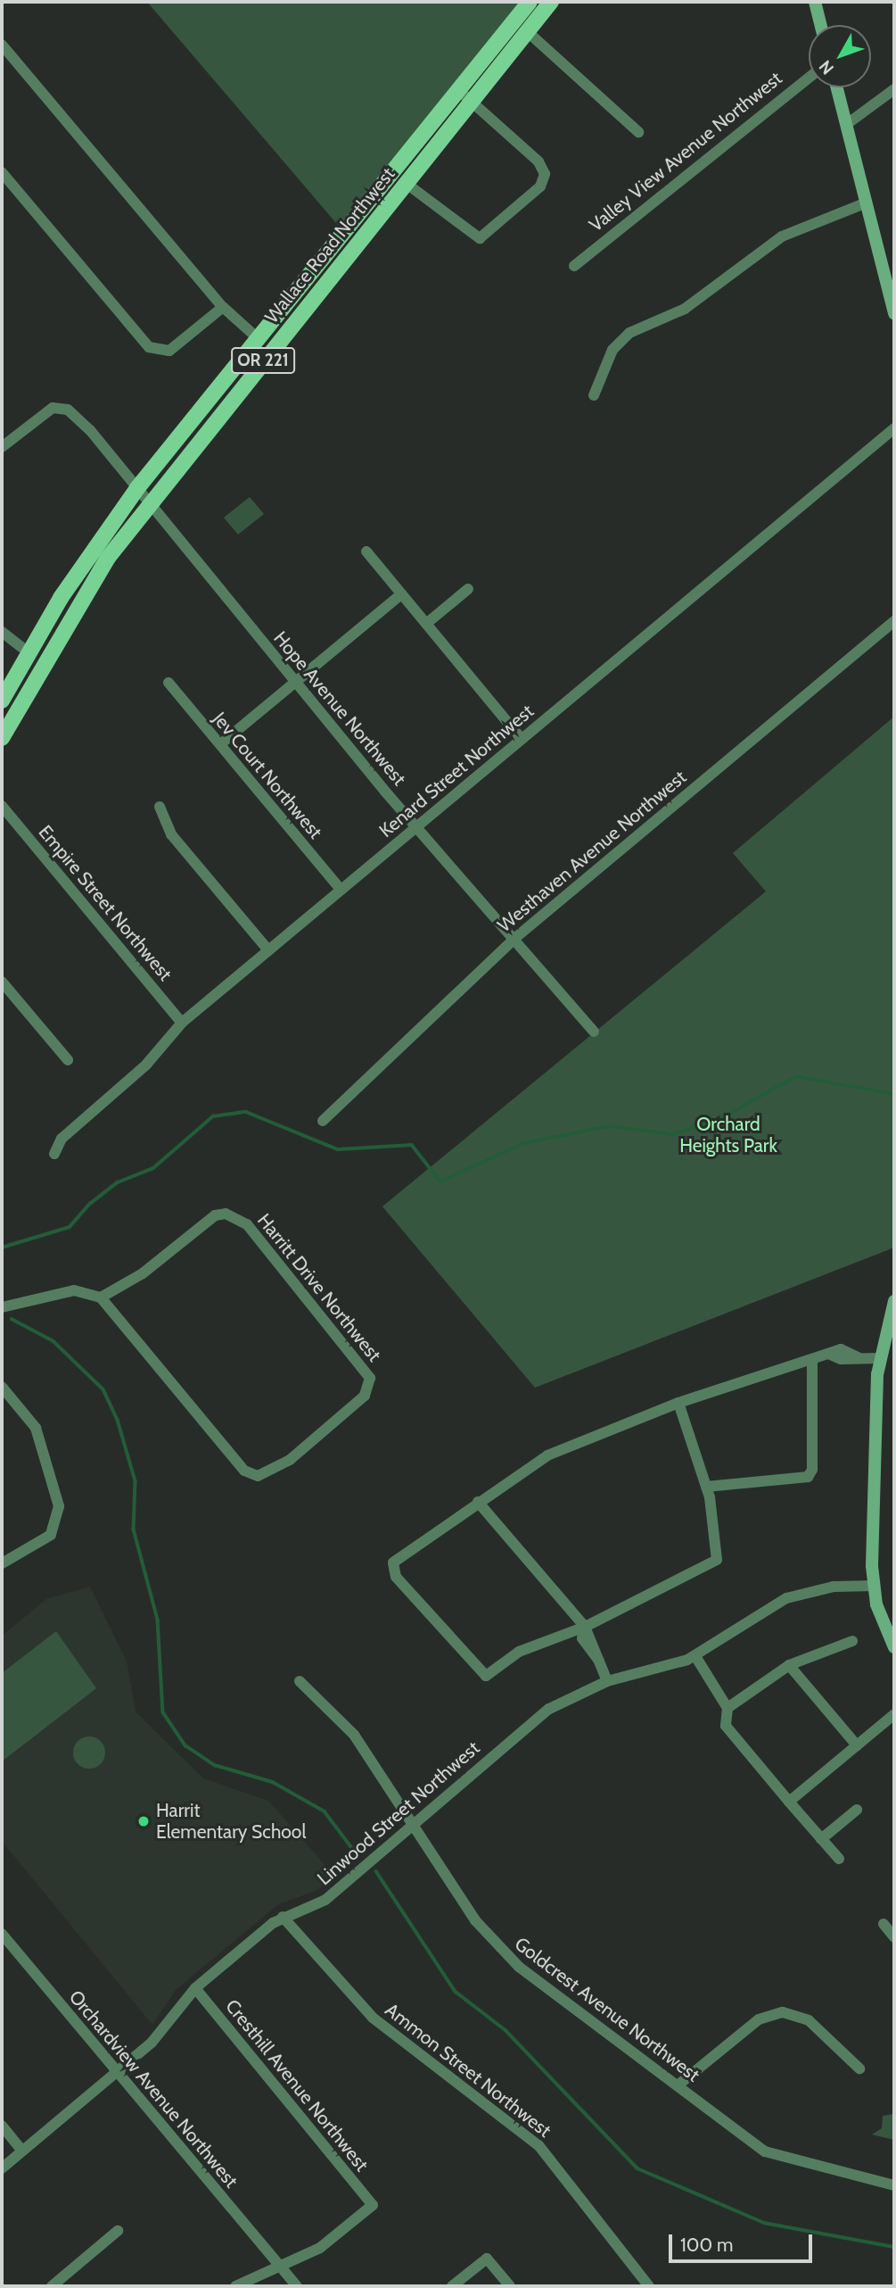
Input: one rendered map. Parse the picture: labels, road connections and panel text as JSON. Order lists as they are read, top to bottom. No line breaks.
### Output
{"streets":{"main road":["Wallace Road Northwest","OR 221"],"street":["Valley View Avenue Northwest","Hope Avenue Northwest","Kenard Street Northwest","Jev Court Northwest","Westhaven Avenue Northwest","Empire Street Northwest","Harritt Drive Northwest","Linwood Street Northwest","Goldcrest Avenue Northwest","Ammon Street Northwest","Cresthill Avenue Northwest","Orchardview Avenue Northwest"]},"crossings":[["Wallace Road Northwest","Hope Avenue Northwest"],["Hope Avenue Northwest","Kenard Street Northwest"],["Hope Avenue Northwest","Westhaven Avenue Northwest"],["Kenard Street Northwest","Jev Court Northwest"],["Kenard Street Northwest","Empire Street Northwest"],["Linwood Street Northwest","Goldcrest Avenue Northwest"],["Linwood Street Northwest","Ammon Street Northwest"],["Linwood Street Northwest","Cresthill Avenue Northwest"],["Linwood Street Northwest","Orchardview Avenue Northwest"],["Cresthill Avenue Northwest","Orchardview Avenue Northwest"]],"parks":["Orchard Heights Park"],"places":["Harrit Elementary School"],"scale_bar":"100 m","north":"bottom left"}
